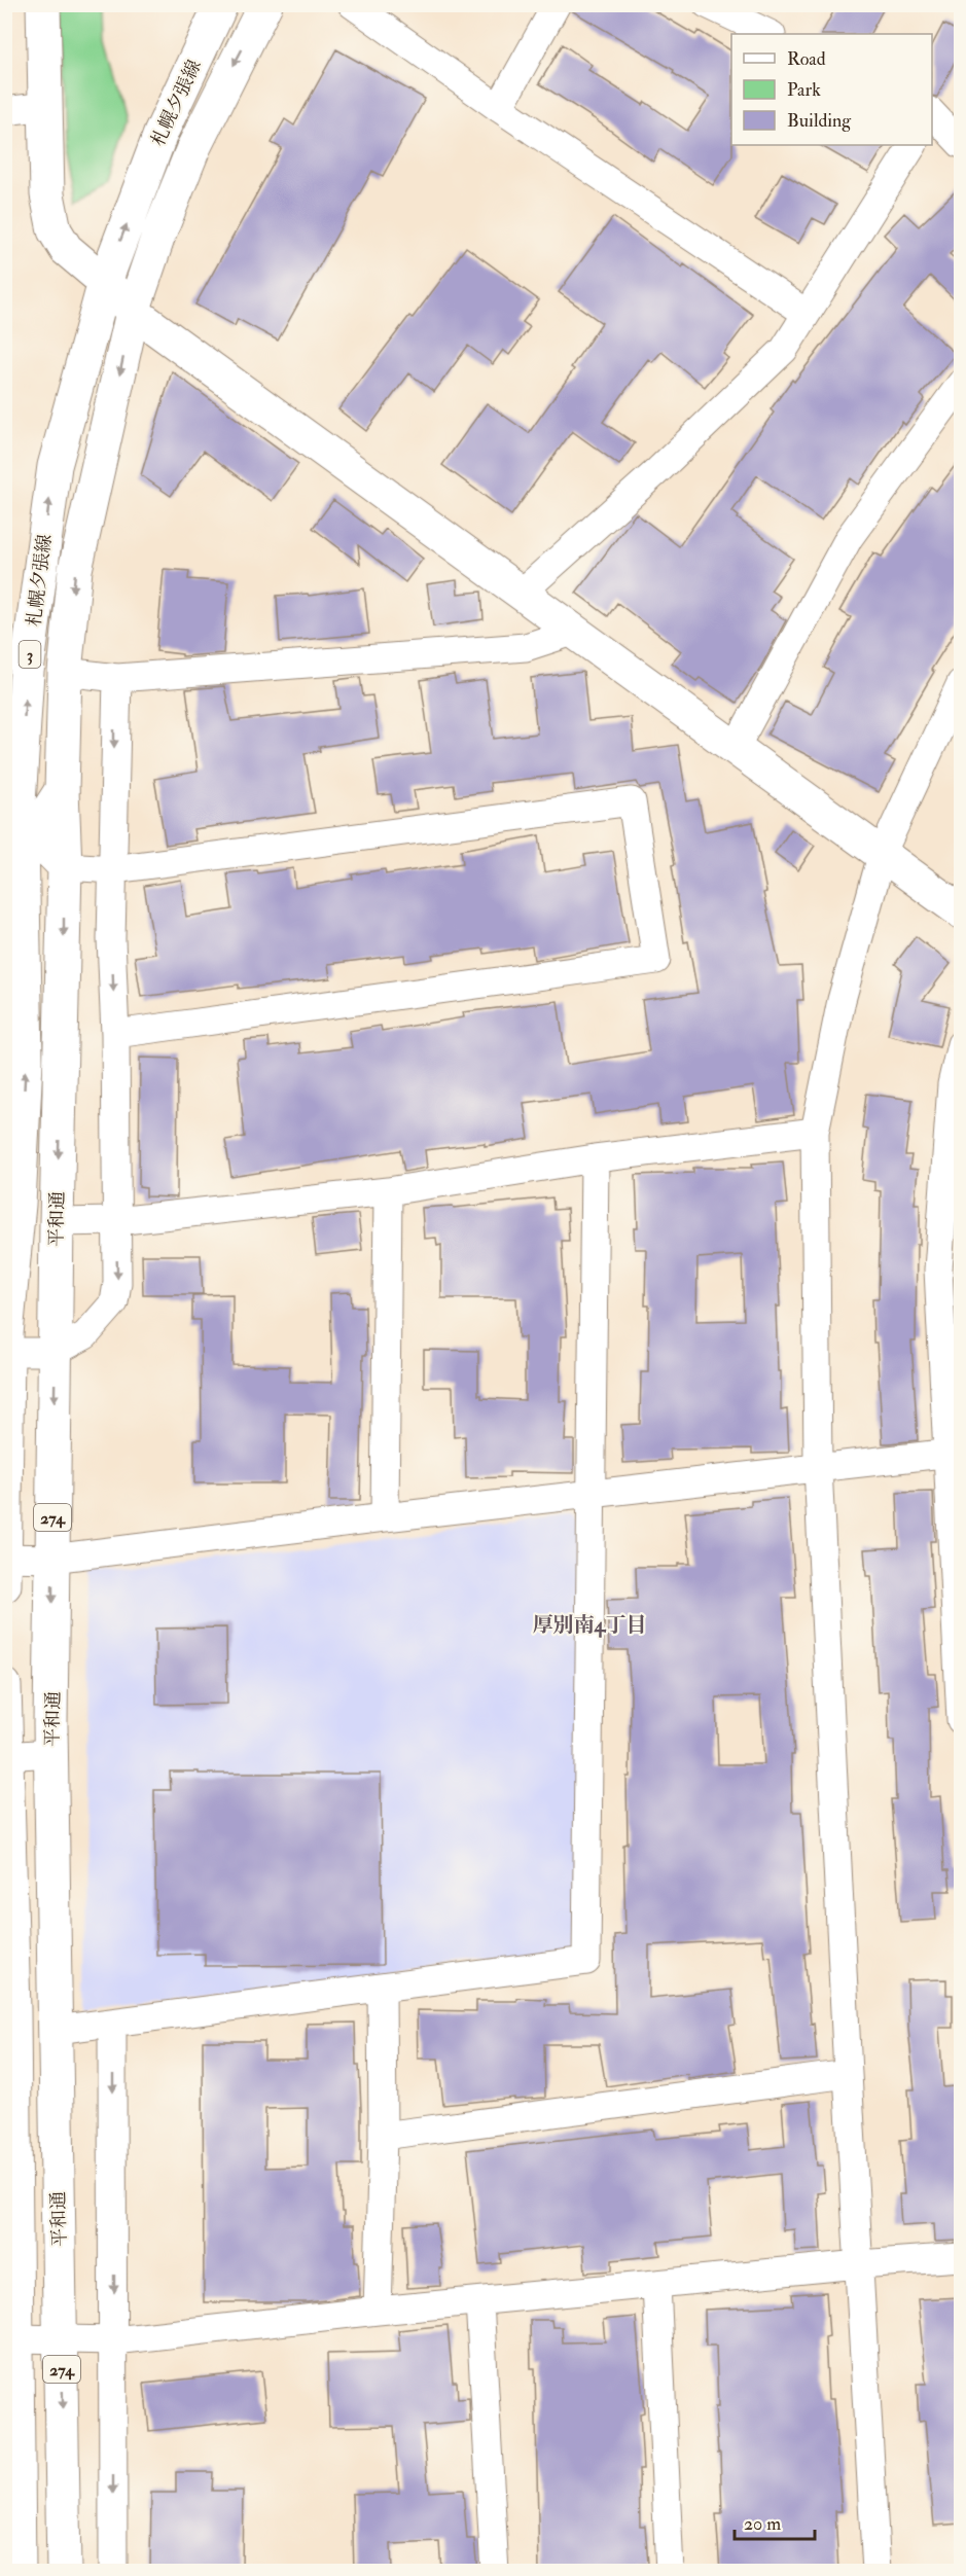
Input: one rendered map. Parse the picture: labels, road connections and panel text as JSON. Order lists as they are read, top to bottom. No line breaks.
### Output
{"streets":{"main road":["札幌夕張線","3","平和通","274"]},"crossings":[["札幌夕張線","平和通"]],"districts":["厚別南4丁目"],"legend":["Road","Park","Building"],"scale_bar":"20 m"}
